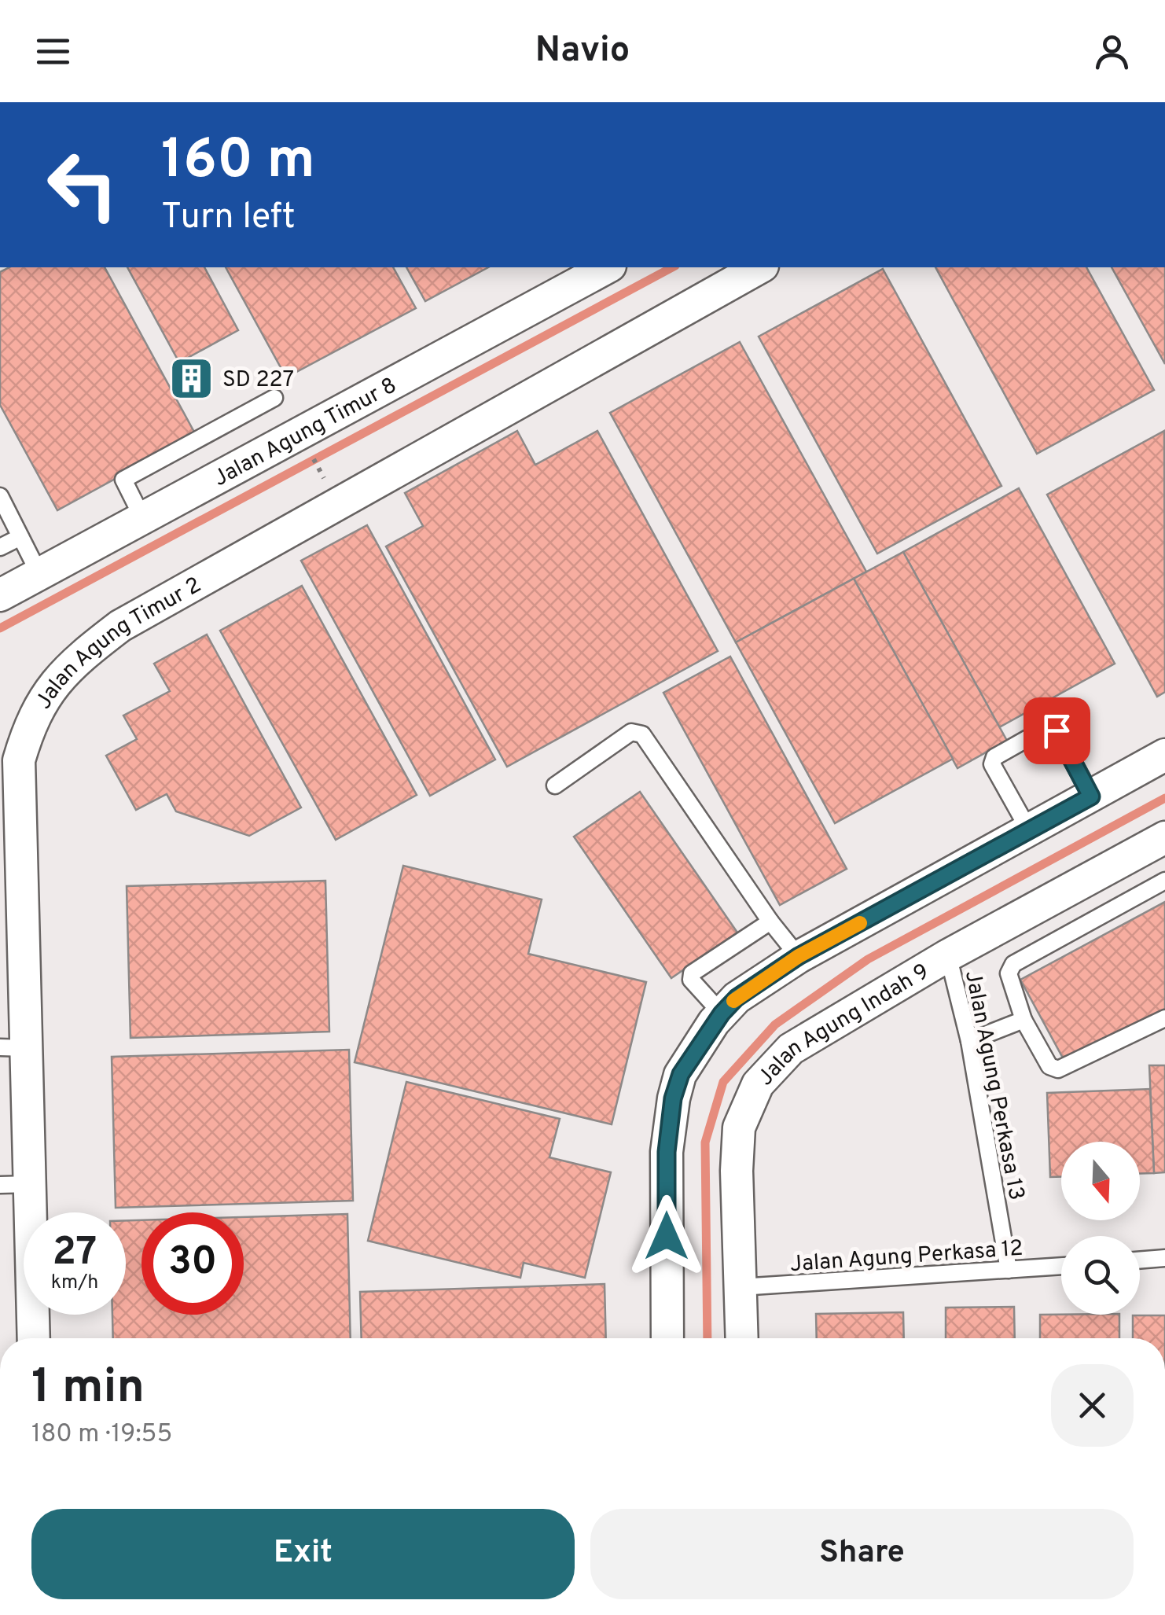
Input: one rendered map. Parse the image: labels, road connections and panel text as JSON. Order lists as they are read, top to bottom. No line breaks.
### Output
{"streets":{"street":["Jalan Agung Timur 8","Jalan Agung Timur 2","Jalan Agung Indah 9"],"lane":["Jalan Agung Perkasa 13","Jalan Agung Perkasa 12"]},"crossings":[["Jalan Agung Indah 9","Jalan Agung Perkasa 13"],["Jalan Agung Indah 9","Jalan Agung Perkasa 12"],["Jalan Agung Perkasa 13","Jalan Agung Perkasa 12"]],"places":{"building":["SD 227"]},"north":"bottom","page":{"header":"Navio","turn":["160 m","Turn left"],"speed":"27 km/h","limit":"30","heading":["1 min","180 m · 19:55"],"buttons":["Exit","Share"]}}
